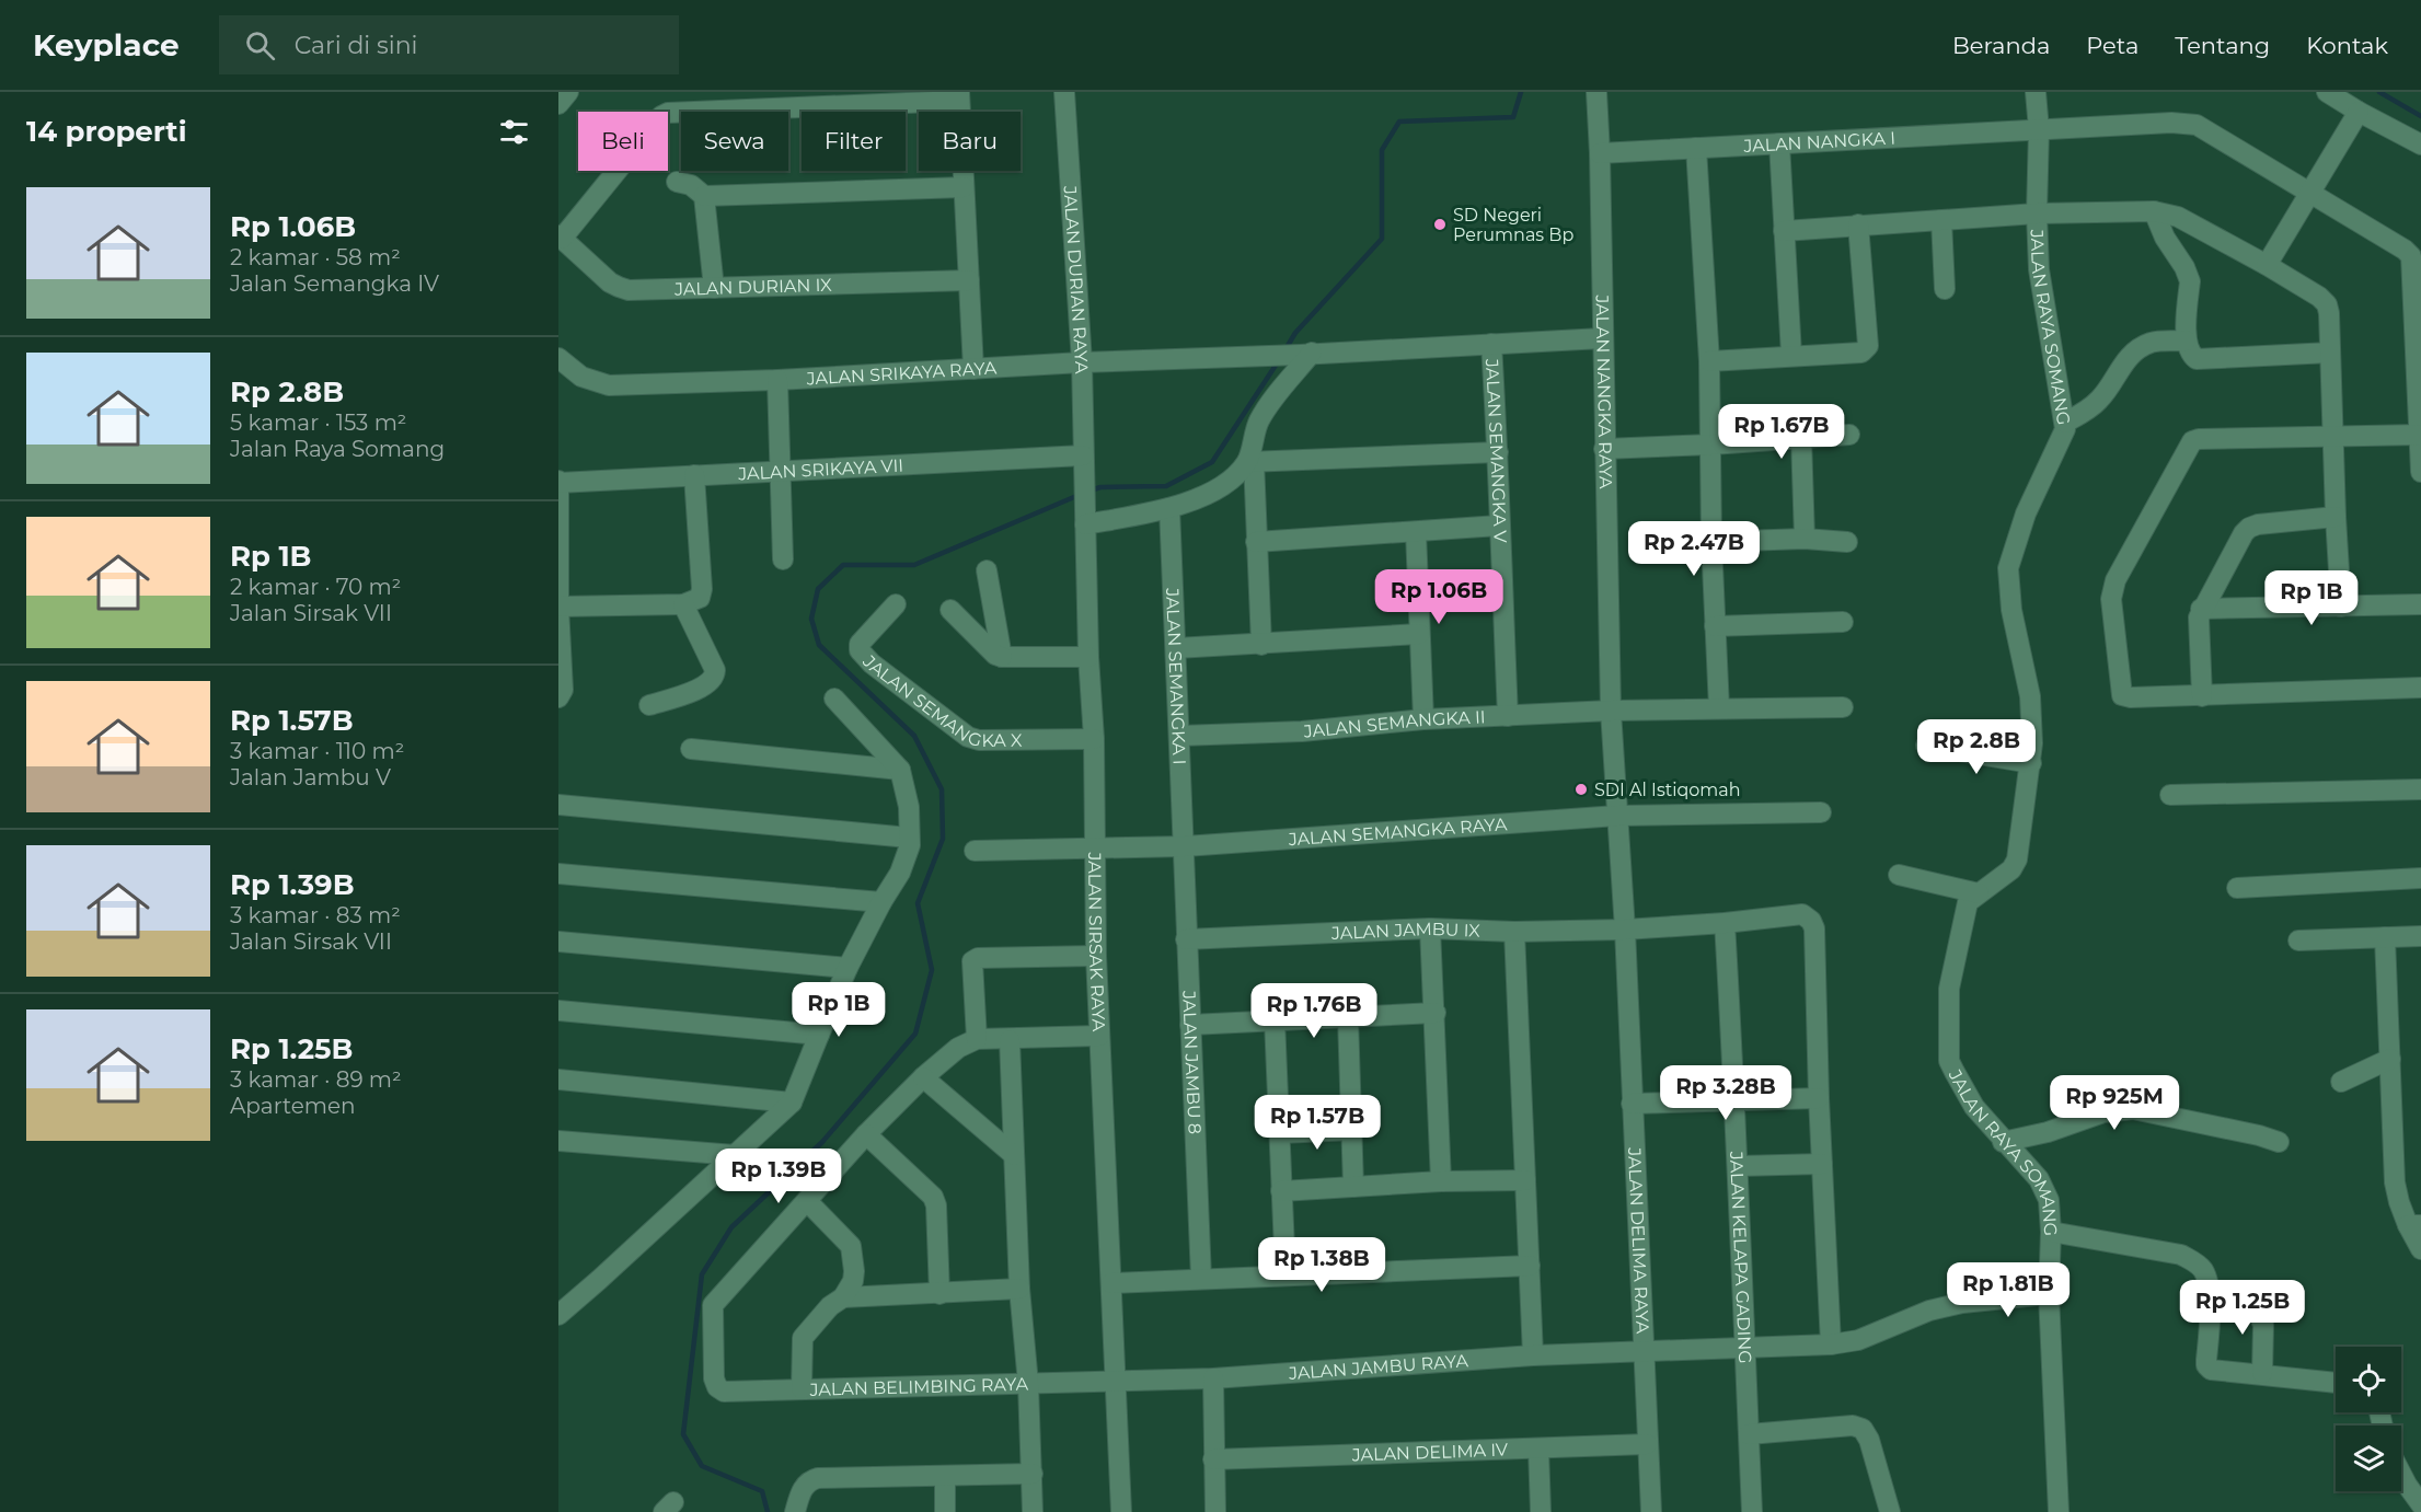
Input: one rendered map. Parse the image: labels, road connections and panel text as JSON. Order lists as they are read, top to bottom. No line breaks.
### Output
{"streets":{"street":["JALAN NANGKA I","JALAN DURIAN RAYA","JALAN DURIAN IX","JALAN RAYA SOMANG","JALAN SRIKAYA RAYA","JALAN NANGKA RAYA","JALAN SEMANGKA V","JALAN SRIKAYA VII","JALAN SEMANGKA I","JALAN SEMANGKA X","JALAN SEMANGKA II","JALAN SEMANGKA RAYA","JALAN JAMBU IX","JALAN SIRSAK RAYA","JALAN JAMBU 8","JALAN DELIMA RAYA","JALAN KELAPA GADING","JALAN JAMBU RAYA","JALAN BELIMBING RAYA","JALAN DELIMA IV"]},"crossings":[["JALAN NANGKA I","JALAN RAYA SOMANG"],["JALAN NANGKA I","JALAN NANGKA RAYA"],["JALAN DURIAN RAYA","JALAN SRIKAYA RAYA"],["JALAN DURIAN RAYA","JALAN SRIKAYA VII"],["JALAN DURIAN RAYA","JALAN SIRSAK RAYA"],["JALAN RAYA SOMANG","JALAN JAMBU RAYA"],["JALAN NANGKA RAYA","JALAN SEMANGKA II"],["JALAN NANGKA RAYA","JALAN SEMANGKA RAYA"],["JALAN NANGKA RAYA","JALAN JAMBU IX"],["JALAN NANGKA RAYA","JALAN DELIMA RAYA"],["JALAN SEMANGKA V","JALAN SEMANGKA II"],["JALAN SEMANGKA I","JALAN SEMANGKA II"],["JALAN SEMANGKA I","JALAN SEMANGKA RAYA"],["JALAN SEMANGKA I","JALAN JAMBU 8"],["JALAN SEMANGKA X","JALAN SIRSAK RAYA"],["JALAN SEMANGKA RAYA","JALAN SIRSAK RAYA"],["JALAN SEMANGKA RAYA","JALAN JAMBU 8"],["JALAN JAMBU IX","JALAN JAMBU 8"],["JALAN JAMBU IX","JALAN DELIMA RAYA"],["JALAN JAMBU IX","JALAN KELAPA GADING"],["JALAN SIRSAK RAYA","JALAN JAMBU RAYA"],["JALAN SIRSAK RAYA","JALAN BELIMBING RAYA"],["JALAN DELIMA RAYA","JALAN JAMBU RAYA"],["JALAN DELIMA RAYA","JALAN DELIMA IV"],["JALAN KELAPA GADING","JALAN JAMBU RAYA"],["JALAN JAMBU RAYA","JALAN BELIMBING RAYA"]],"places":["SD Negeri Perumnas Bp","SDI Al Istiqomah"],"page":{"header":"Keyplace","search":"Cari di sini","nav":["Beranda","Peta","Tentang","Kontak"],"heading":"14 properti","chip":["Beli","Sewa","Filter","Baru"],"list":[{"name":"Rp 1.06B","note":"2 kamar · 58 m² · Jalan Semangka IV"},{"name":"Rp 2.8B","note":"5 kamar · 153 m² · Jalan Raya Somang"},{"name":"Rp 1B","note":"2 kamar · 70 m² · Jalan Sirsak VII"},{"name":"Rp 1.57B","note":"3 kamar · 110 m² · Jalan Jambu V"},{"name":"Rp 1.39B","note":"3 kamar · 83 m² · Jalan Sirsak VII"},{"name":"Rp 1.25B","note":"3 kamar · 89 m² · Apartemen"}],"price":["Rp 1.67B","Rp 2.47B","Rp 1.06B","Rp 1B","Rp 2.8B","Rp 1B","Rp 1.76B","Rp 3.28B","Rp 925M","Rp 1.57B","Rp 1.39B","Rp 1.38B","Rp 1.81B","Rp 1.25B"]}}
